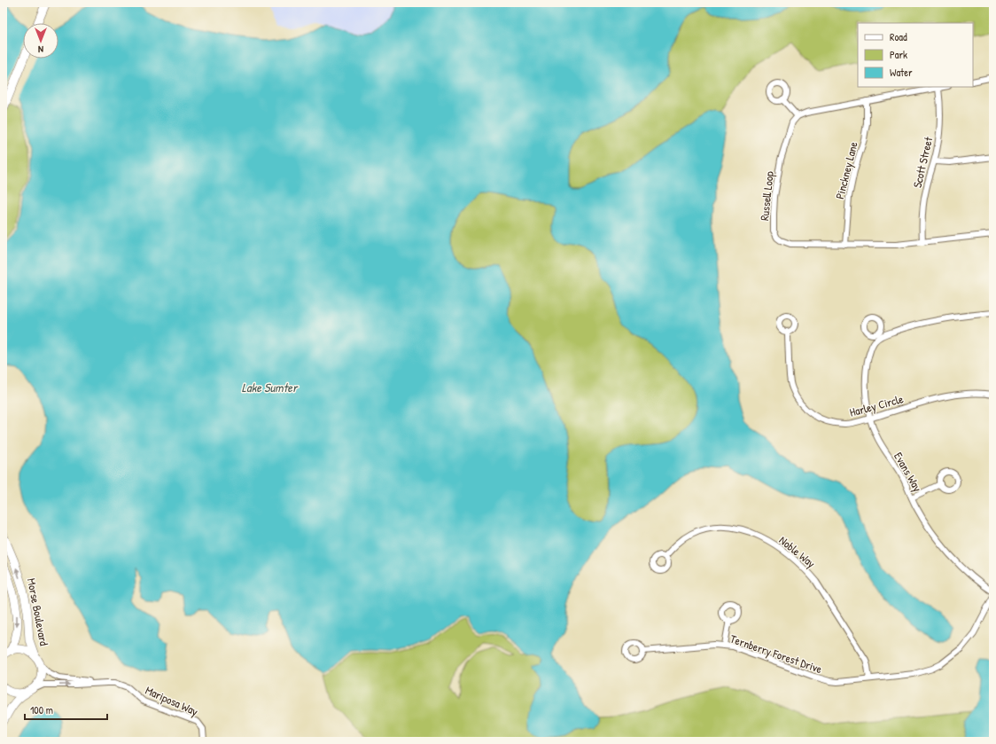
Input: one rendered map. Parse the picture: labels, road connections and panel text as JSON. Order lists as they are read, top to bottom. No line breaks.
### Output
{"streets":{"main road":["Morse Boulevard"],"street":["Scott Street","Pinckney Lane","Russell Loop","Harley Circle","Evans Way","Noble Way","Ternberry Forest Drive","Mariposa Way"]},"crossings":[["Scott Street","Russell Loop"],["Pinckney Lane","Russell Loop"],["Harley Circle","Evans Way"],["Noble Way","Ternberry Forest Drive"],["Morse Boulevard","Mariposa Way"]],"water":["Lake Sumter"],"legend":["Road","Park","Water"],"scale_bar":"100 m","north":"bottom"}
